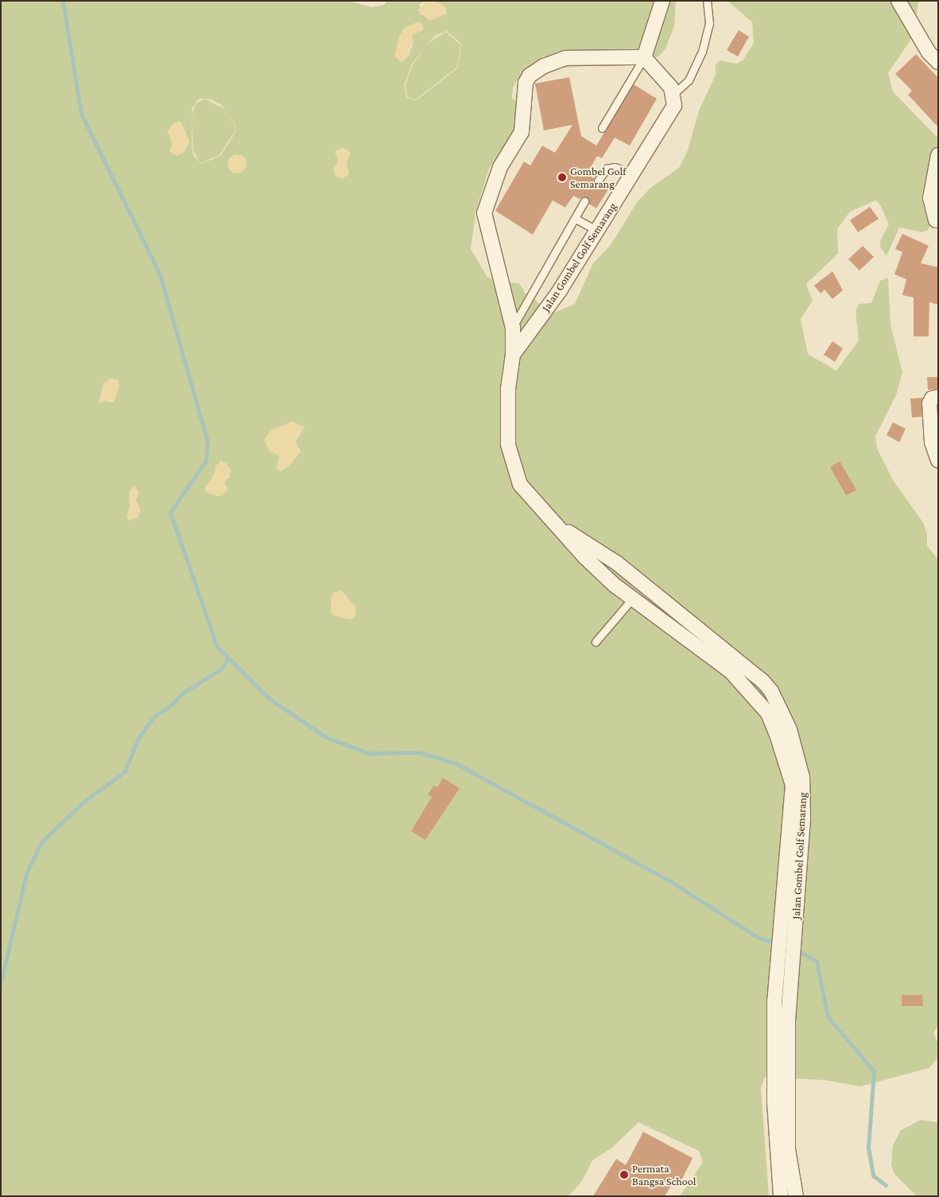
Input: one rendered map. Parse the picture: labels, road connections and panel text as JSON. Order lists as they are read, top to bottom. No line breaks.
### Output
{"streets":{"street":["Jalan Gombel Golf Semarang"]},"places":["Gombel Golf Semarang","Permata Bangsa School"]}
